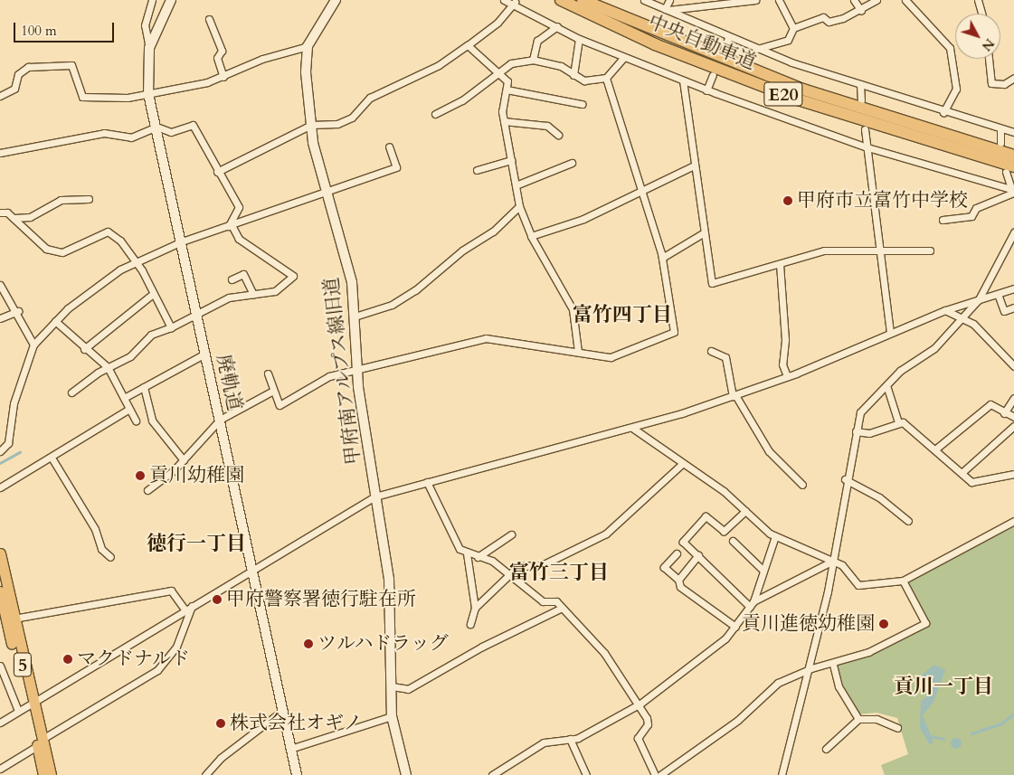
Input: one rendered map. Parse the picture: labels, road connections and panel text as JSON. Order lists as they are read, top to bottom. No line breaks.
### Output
{"streets":{"highway":["中央自動車道","E20"],"main road":["5"],"street":["甲府南アルプス線旧道","廃軌道"]},"districts":["富竹四丁目","徳行一丁目","富竹三丁目","貢川一丁目"],"places":["甲府市立富竹中学校","貢川幼稚園","甲府警察署徳行駐在所","貢川進徳幼稚園","ツルハドラッグ","マクドナルド","株式会社オギノ"],"scale_bar":"100 m","north":"bottom right"}
